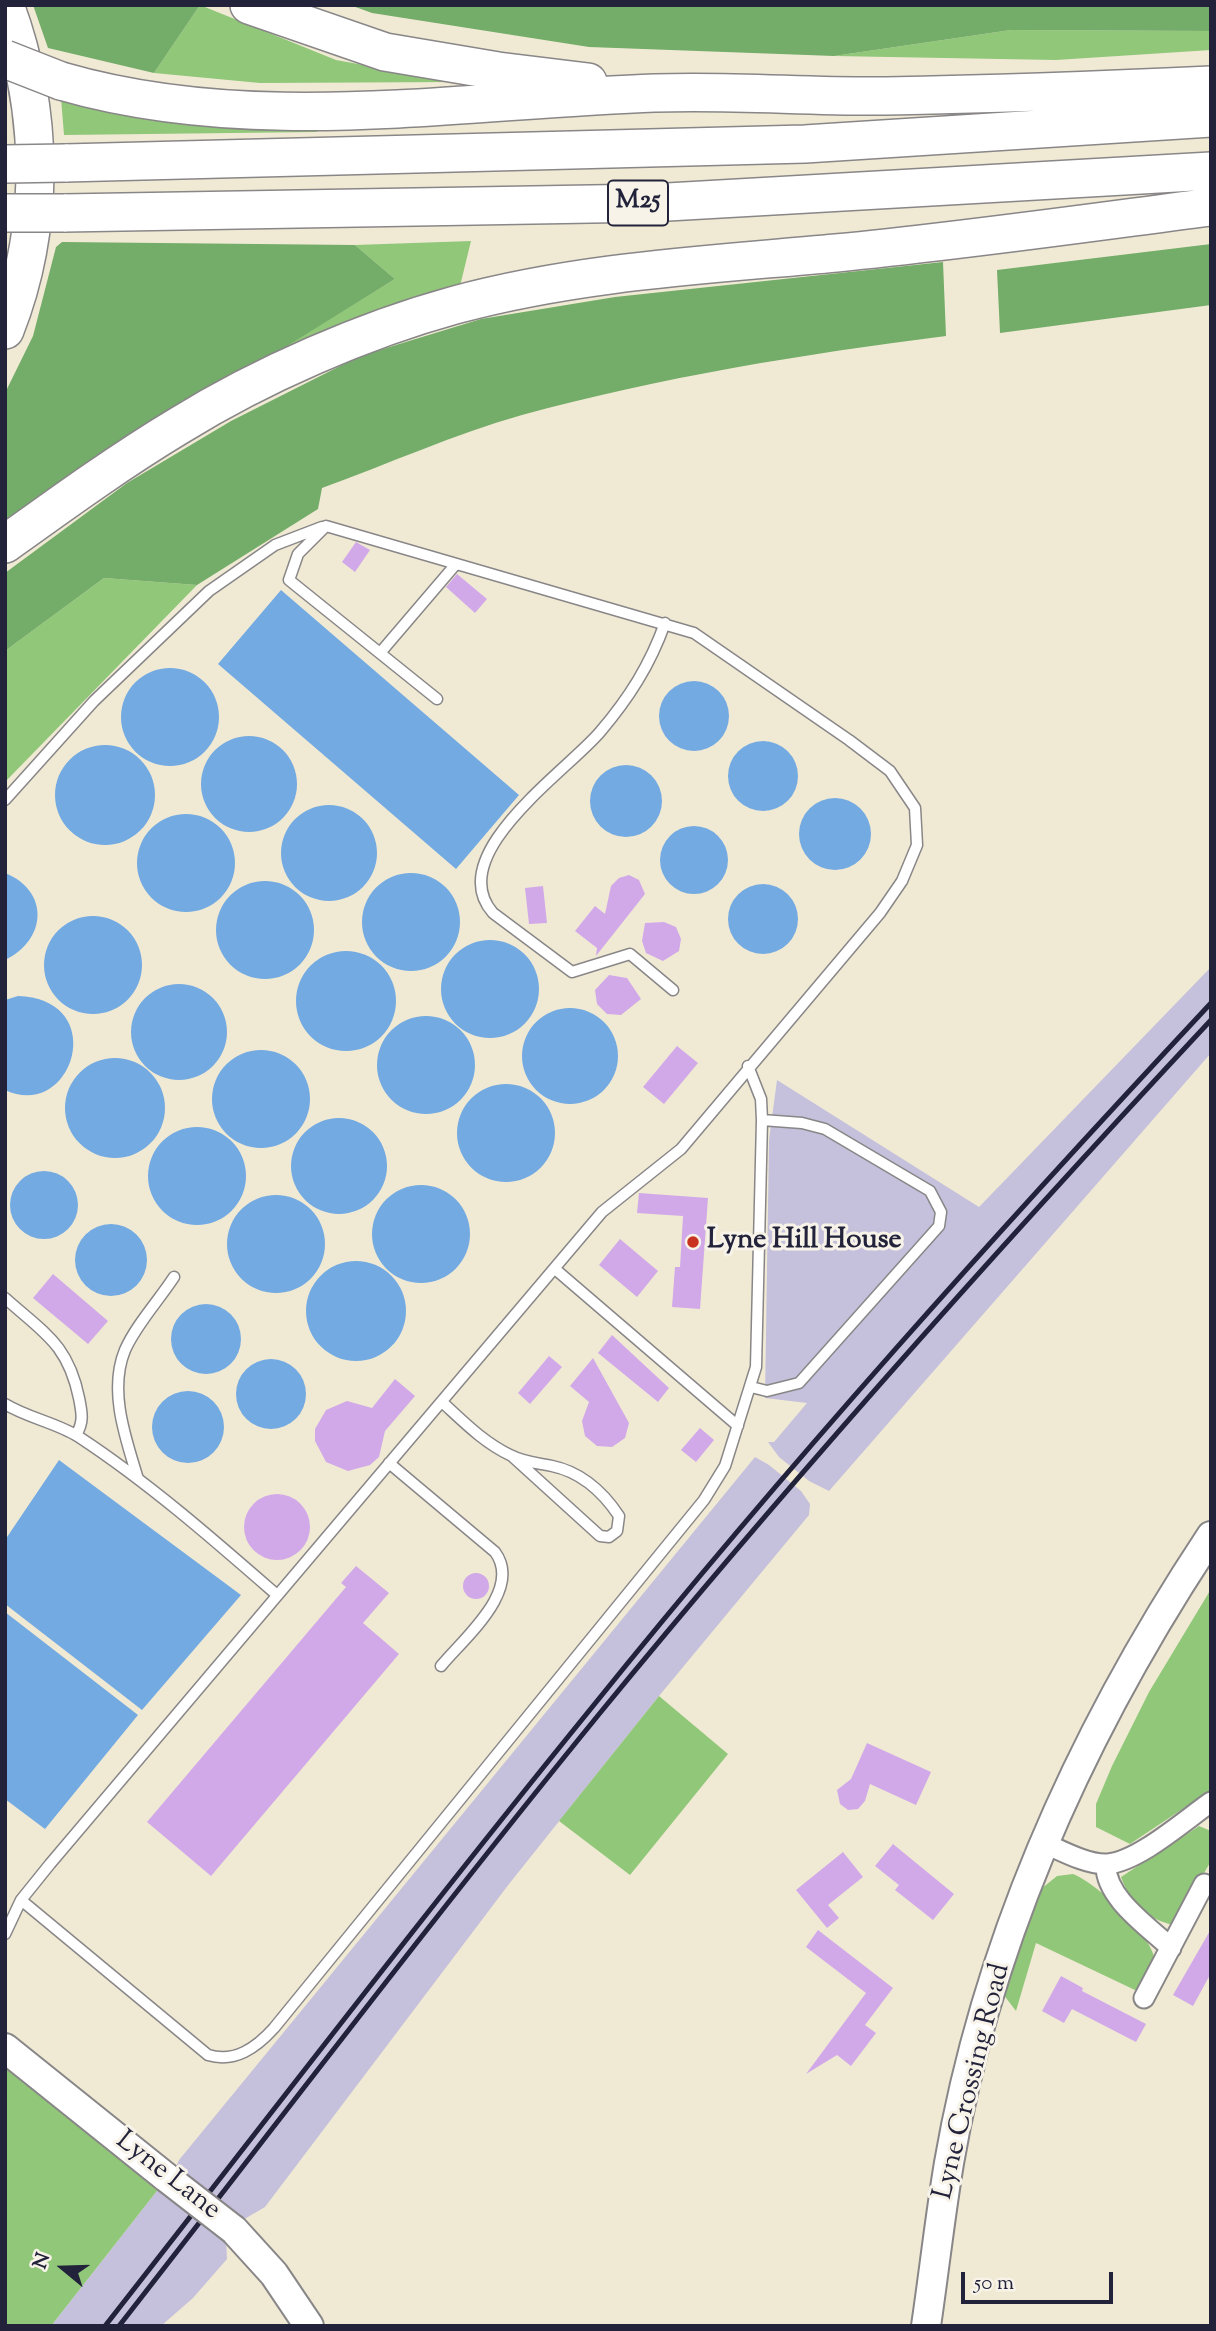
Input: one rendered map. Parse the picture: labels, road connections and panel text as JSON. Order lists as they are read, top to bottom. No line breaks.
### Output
{"streets":{"highway":["M25"],"street":["Lyne Crossing Road","Lyne Lane"]},"places":["Lyne Hill House"],"scale_bar":"50 m","north":"left"}
